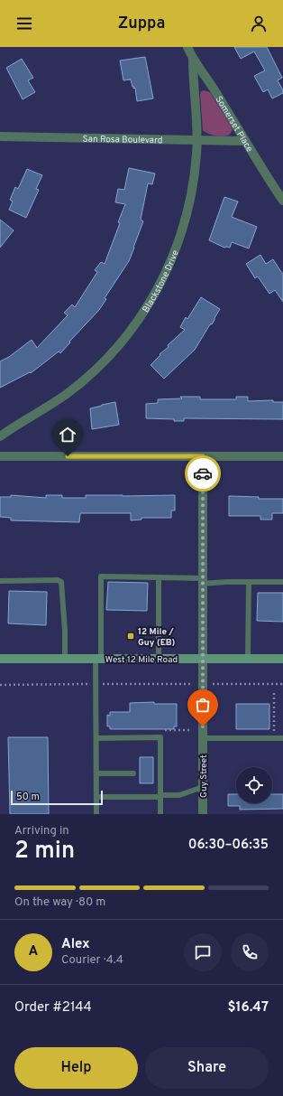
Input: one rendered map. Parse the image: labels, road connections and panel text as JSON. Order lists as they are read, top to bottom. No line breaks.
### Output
{"streets":{"main road":["West 12 Mile Road"],"street":["Somerset Place","San Rosa Boulevard","Blackstone Drive","Guy Street"]},"crossings":[["Somerset Place","San Rosa Boulevard"],["Somerset Place","Blackstone Drive"],["San Rosa Boulevard","Blackstone Drive"],["West 12 Mile Road","Guy Street"]],"places":{"transit":["12 Mile / Guy (EB)"]},"scale_bar":"50 m","page":{"header":"Zuppa","scale":"50 m","heading":["2 min","Arriving in","06:30–06:35"],"panel":["Alex","Courier · 4.4","Order #2144","$16.47"],"bar":"On the way · 80 m","round":"A","buttons":["Help","Share"]}}
